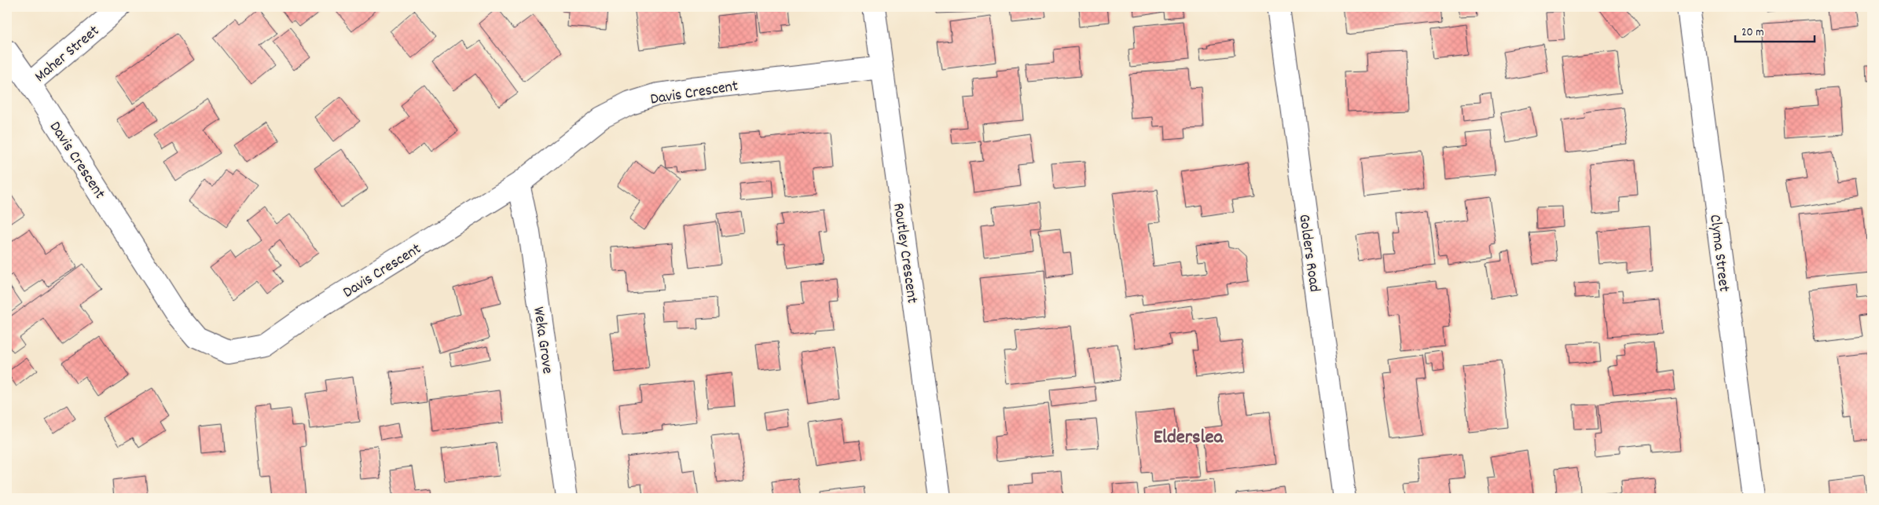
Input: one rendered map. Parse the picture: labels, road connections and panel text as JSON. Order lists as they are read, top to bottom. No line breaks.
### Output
{"streets":{"street":["Maher Street","Davis Crescent","Routley Crescent","Golders Road","Clyma Street","Weka Grove"]},"crossings":[["Maher Street","Davis Crescent"],["Davis Crescent","Routley Crescent"],["Davis Crescent","Weka Grove"]],"districts":["Elderslea"],"scale_bar":"20 m"}
